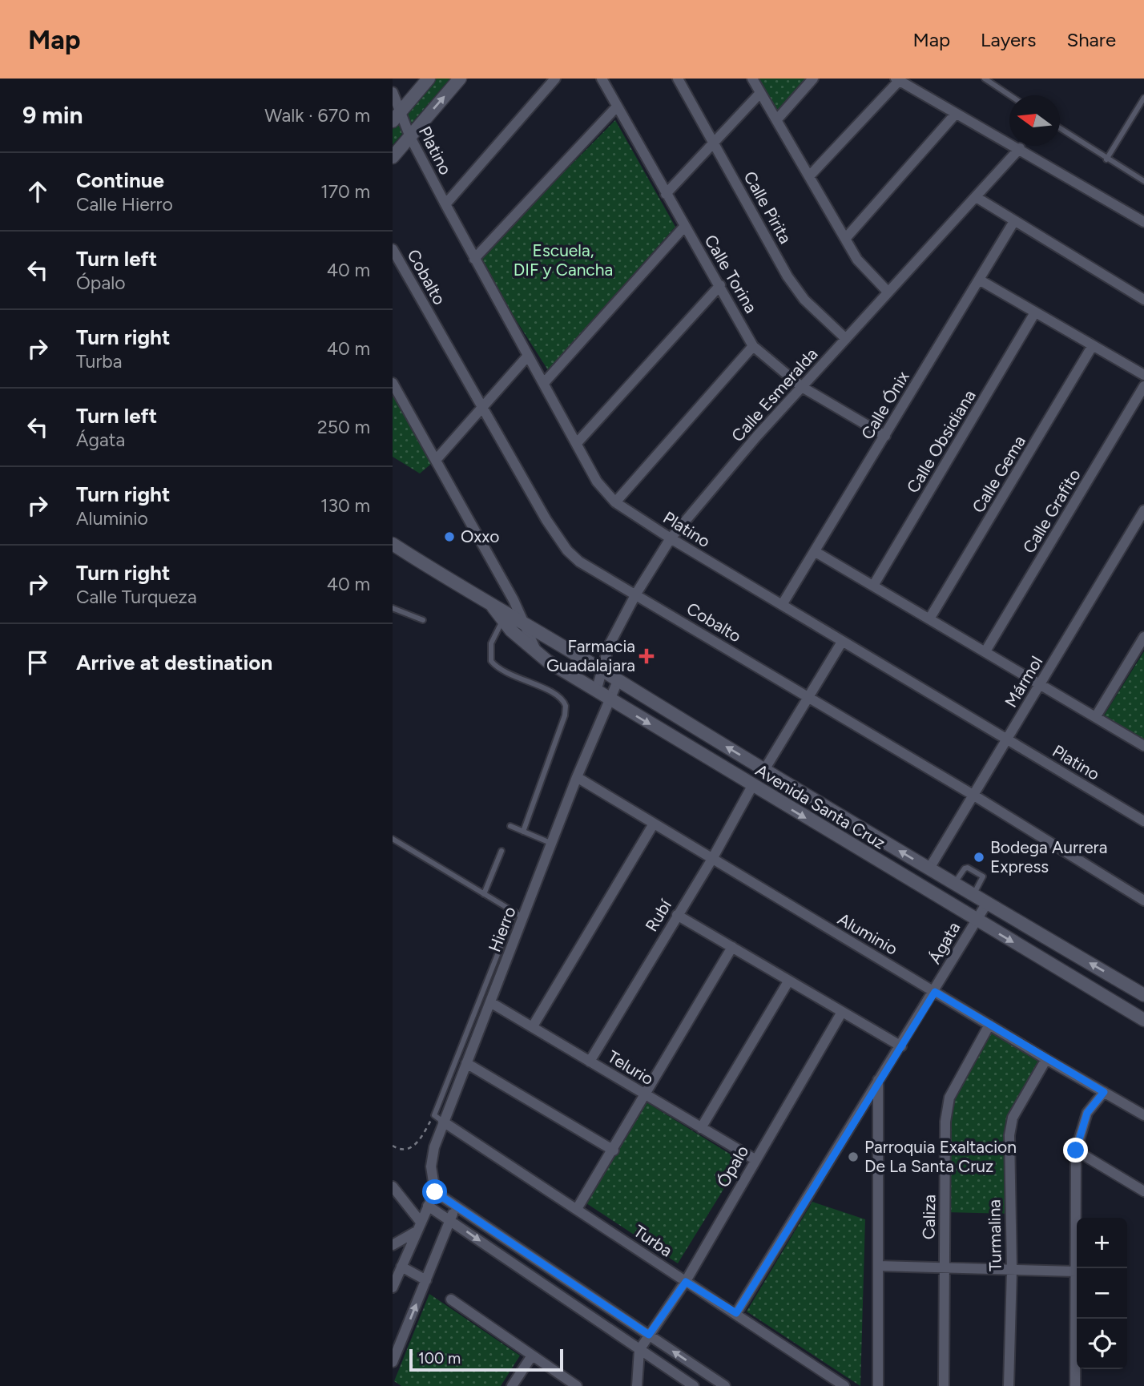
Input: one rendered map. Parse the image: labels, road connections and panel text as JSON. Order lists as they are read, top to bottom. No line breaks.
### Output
{"streets":{"street":["Platino","Calle Pirita","Calle Torina","Cobalto","Calle Esmeralda","Calle Ónix","Calle Obsidiana","Calle Gema","Calle Grafito","Mármol","Avenida Santa Cruz","Rubí","Hierro","Aluminio","Ágata","Telurio","Ópalo","Caliza","Turmalina","Turba"]},"crossings":[["Platino","Calle Esmeralda"],["Platino","Calle Ónix"],["Platino","Mármol"],["Calle Pirita","Calle Esmeralda"],["Calle Torina","Calle Esmeralda"],["Calle Torina","Calle Ónix"],["Cobalto","Calle Esmeralda"],["Cobalto","Mármol"],["Calle Esmeralda","Avenida Santa Cruz"],["Mármol","Avenida Santa Cruz"],["Avenida Santa Cruz","Rubí"],["Avenida Santa Cruz","Hierro"],["Avenida Santa Cruz","Ágata"],["Rubí","Aluminio"],["Rubí","Telurio"],["Hierro","Aluminio"],["Hierro","Telurio"],["Hierro","Turba"],["Aluminio","Ágata"],["Aluminio","Caliza"],["Aluminio","Turmalina"],["Ágata","Turba"],["Telurio","Ópalo"],["Ópalo","Turba"]],"parks":["Escuela, DIF y Cancha"],"places":{"other":["Oxxo","Bodega Aurrera Express","Parroquia Exaltacion De La Santa Cruz"],"health":["Farmacia Guadalajara"]},"scale_bar":"100 m","north":"left","page":{"header":"Map","nav":["Map","Layers","Share"],"heading":["9 min","Walk · 670 m"],"list":[["Continue","Calle Hierro","170 m"],["Turn left","Ópalo","40 m"],["Turn right","Turba","40 m"],["Turn left","Ágata","250 m"],["Turn right","Aluminio","130 m"],["Turn right","Calle Turqueza","40 m"],"Arrive at destination"],"map_buttons":["+","−"],"scale":"100 m"}}
